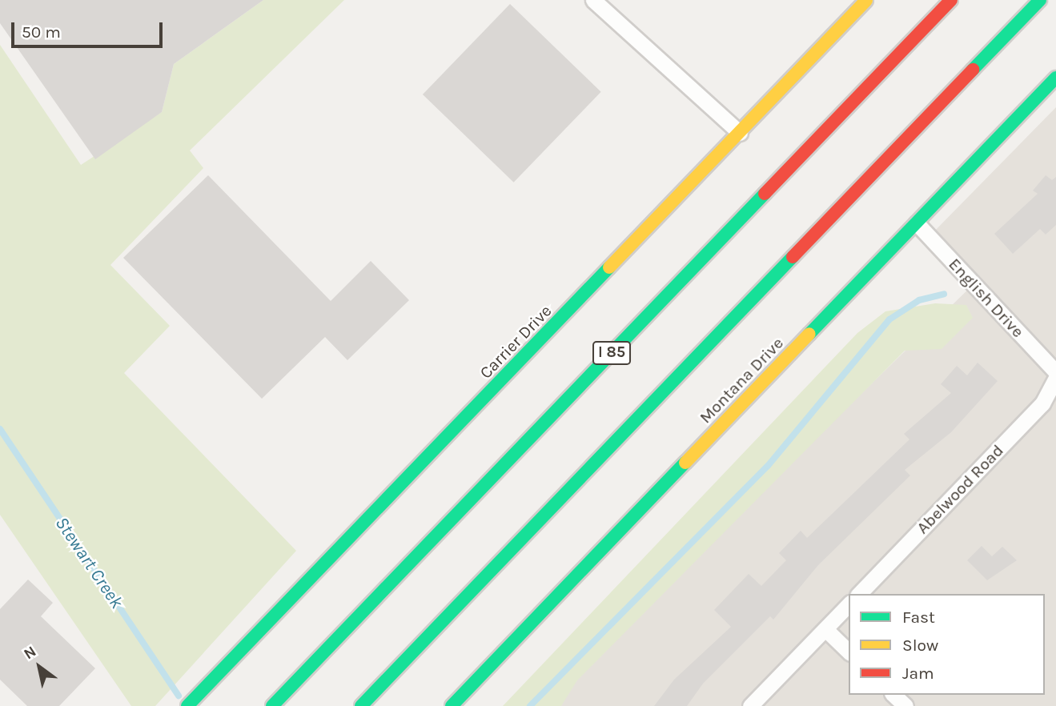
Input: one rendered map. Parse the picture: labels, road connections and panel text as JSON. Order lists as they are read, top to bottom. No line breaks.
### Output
{"streets":{"main road":["Carrier Drive","I 85","Montana Drive"],"street":["English Drive","Abelwood Road"]},"crossings":[["English Drive","Montana Drive"]],"water":["Stewart Creek"],"legend":["Fast","Slow","Jam"],"scale_bar":"50 m","north":"top left"}
